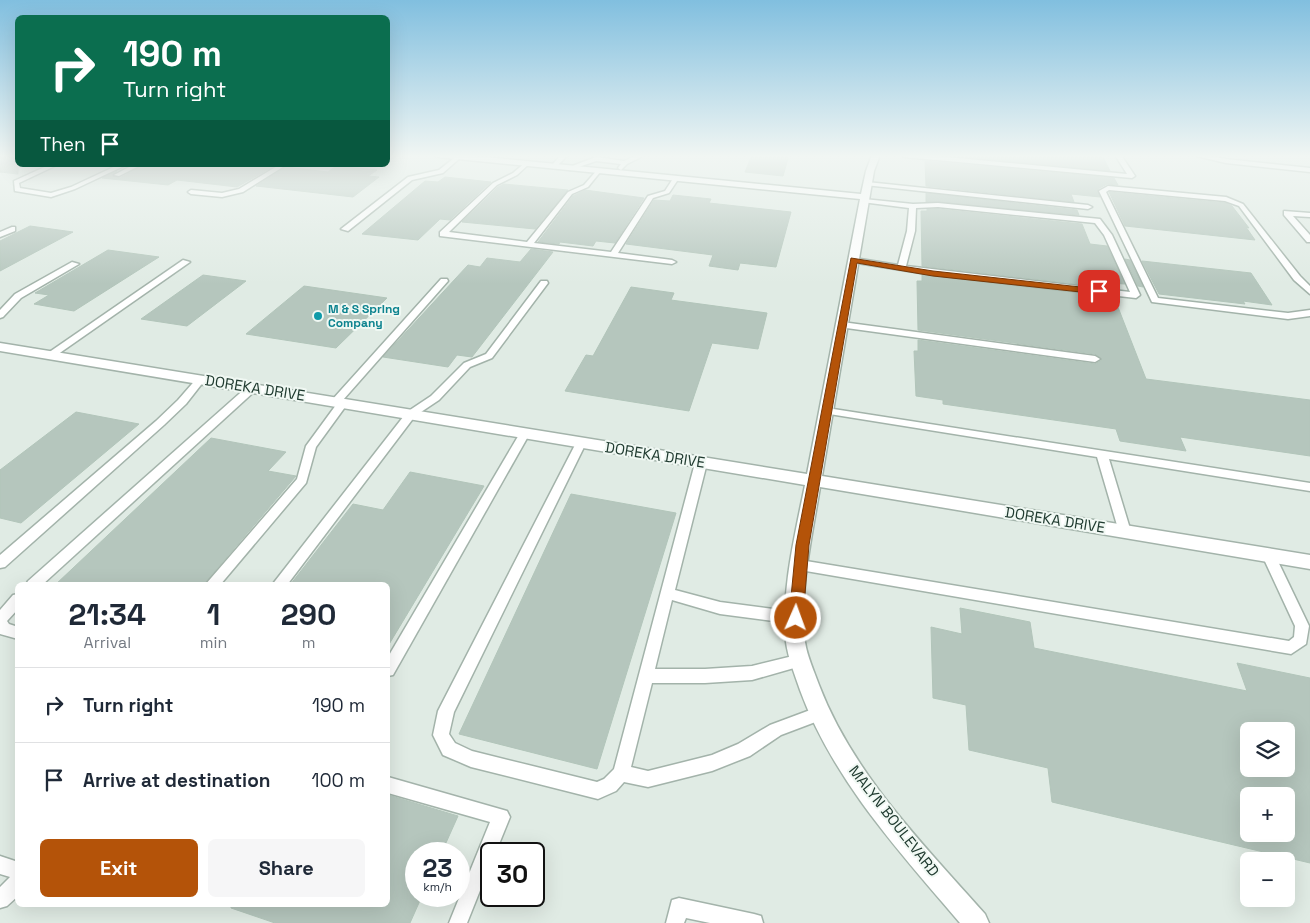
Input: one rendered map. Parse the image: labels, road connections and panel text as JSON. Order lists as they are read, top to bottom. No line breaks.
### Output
{"streets":{"street":["DOREKA DRIVE","MALYN BOULEVARD"]},"crossings":[["DOREKA DRIVE","MALYN BOULEVARD"]],"places":["M & S Spring Company"],"page":{"turn":["190 m","Turn right"],"then":"Then","eta":["21:34","Arrival","1","min","290","m"],"list":[{"name":"Turn right","value":"190 m"},{"name":"Arrive at destination","value":"100 m"}],"map_buttons":["+","−"],"buttons":["Exit","Share"],"speed":"23 km/h","limit":"30"}}
